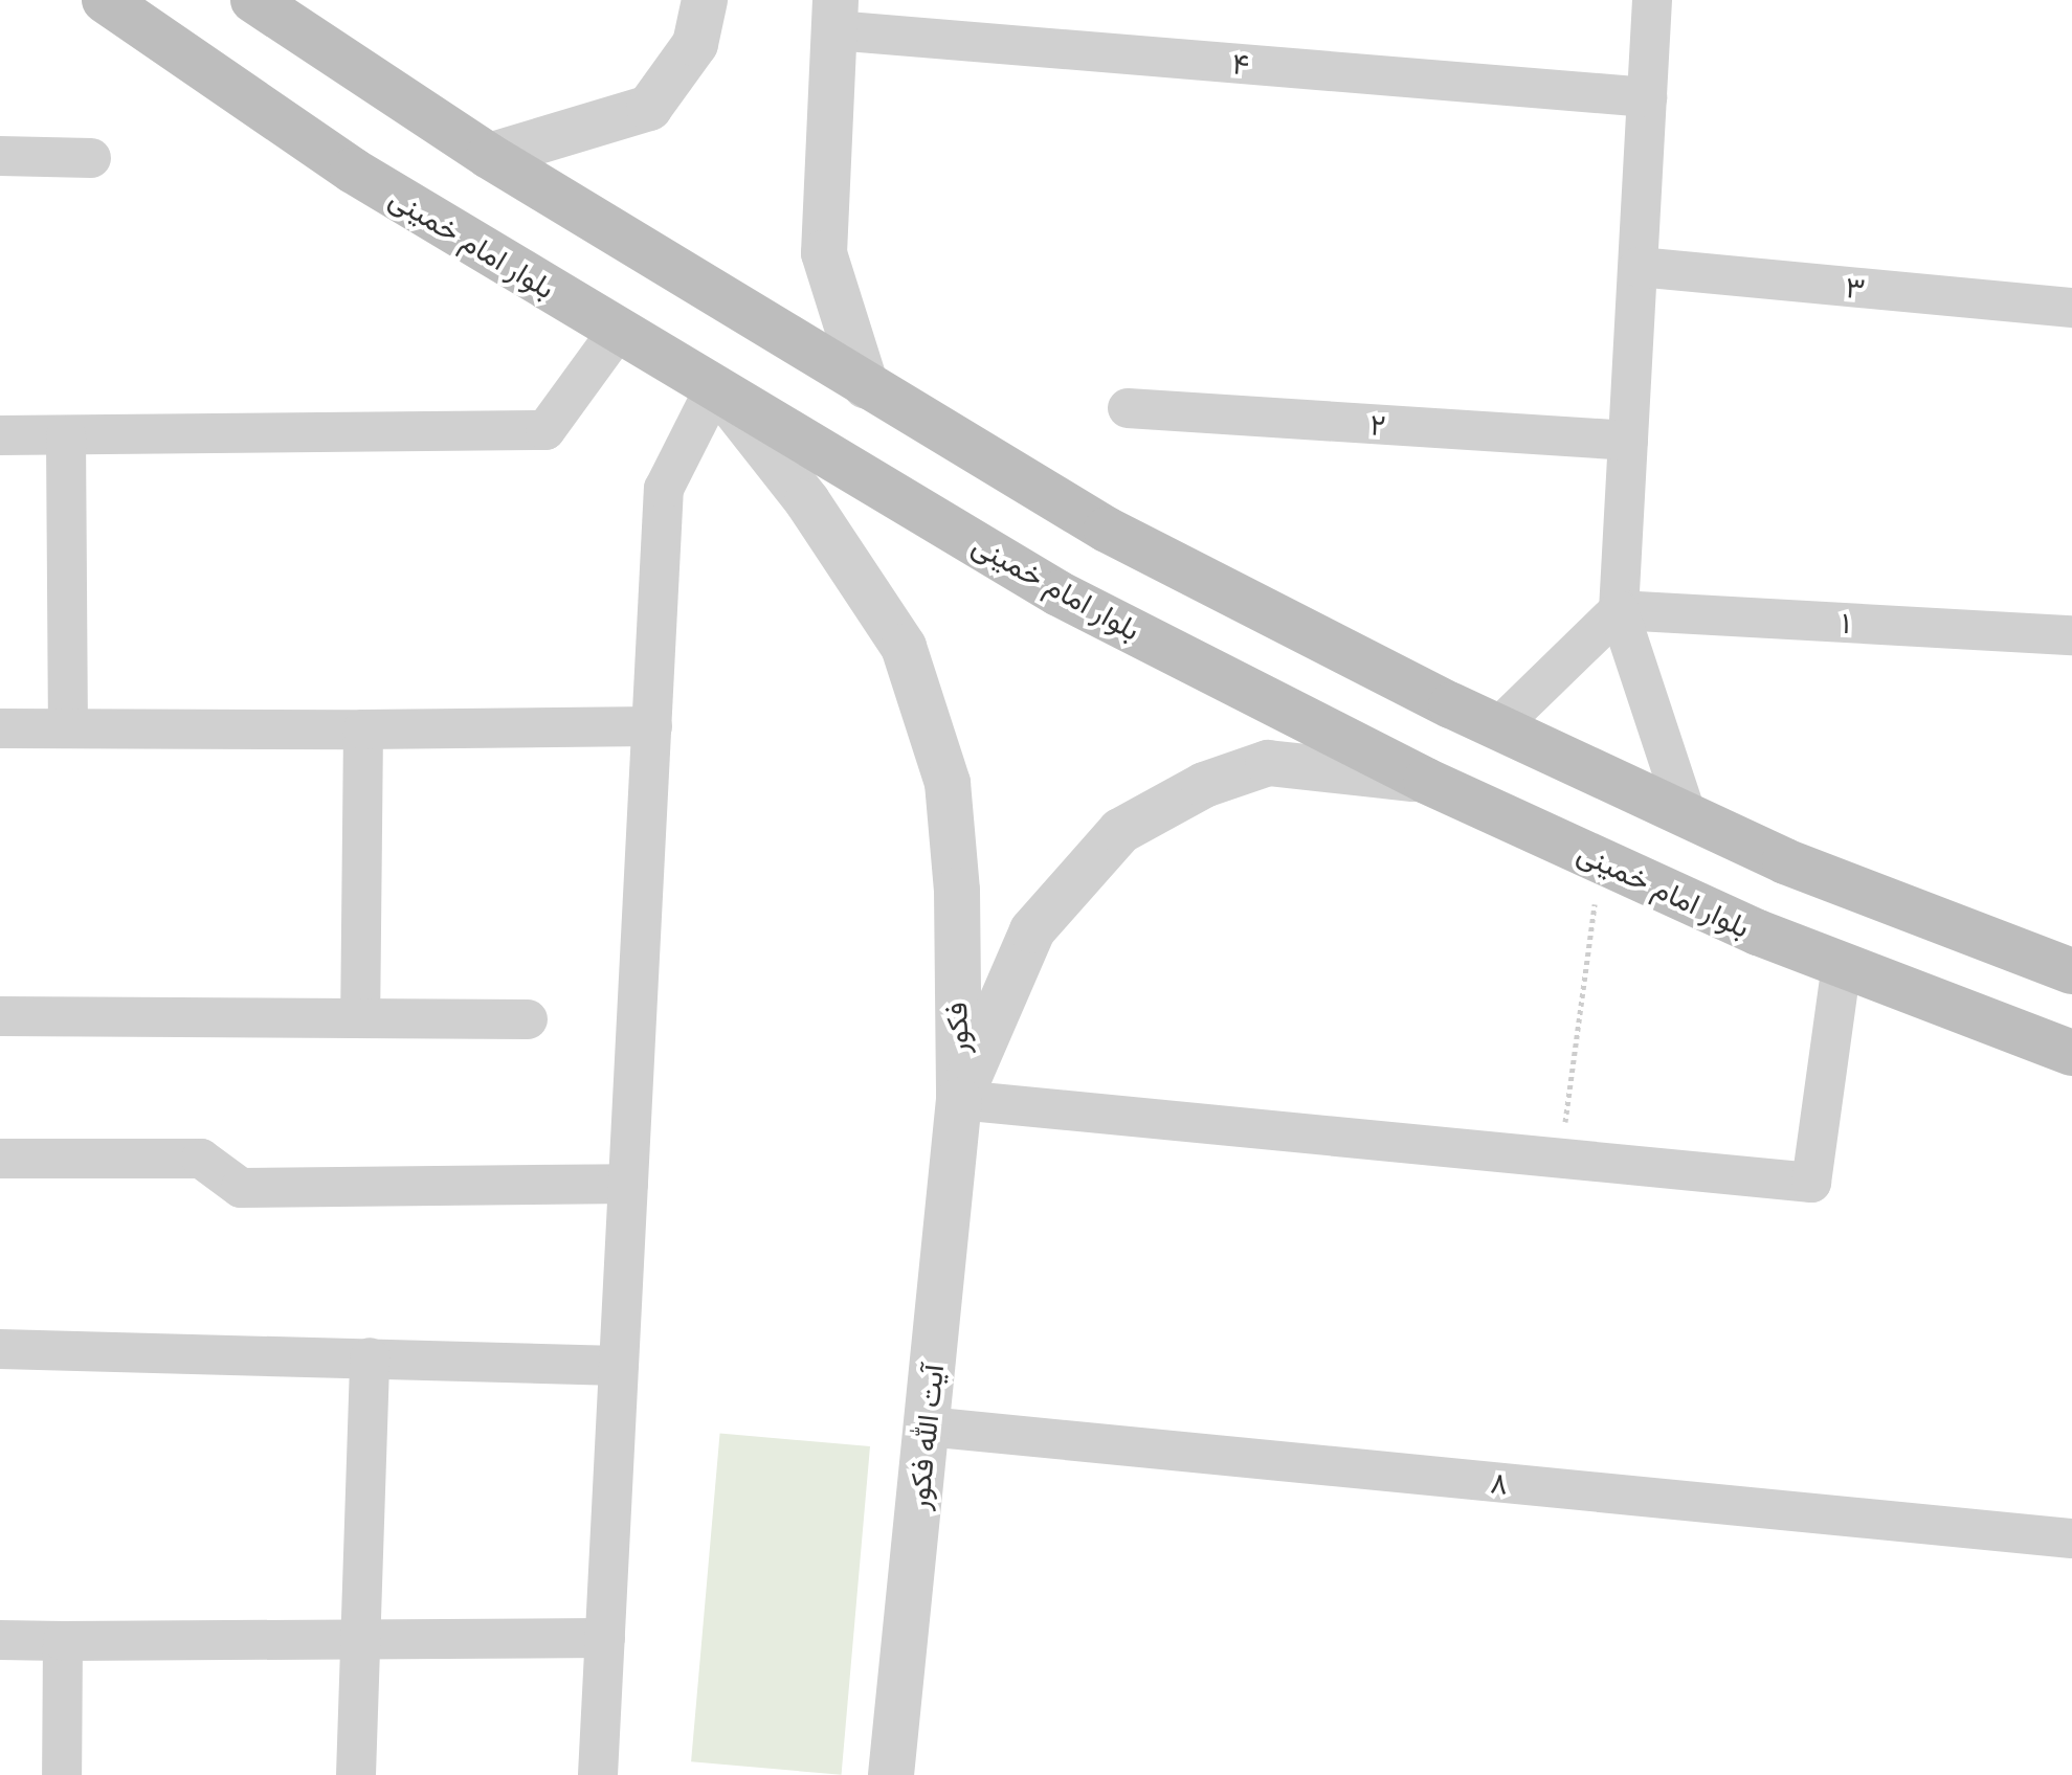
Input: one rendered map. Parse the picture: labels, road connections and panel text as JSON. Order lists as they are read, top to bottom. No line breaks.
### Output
{"streets":{"main road":["بلوار امام خمینی"],"street":["۴","۳","۲","۱","فکور","آیت الله فکور","۸"]},"crossings":[["بلوار امام خمینی","فکور"],["فکور","آیت الله فکور"],["آیت الله فکور","۸"]]}
